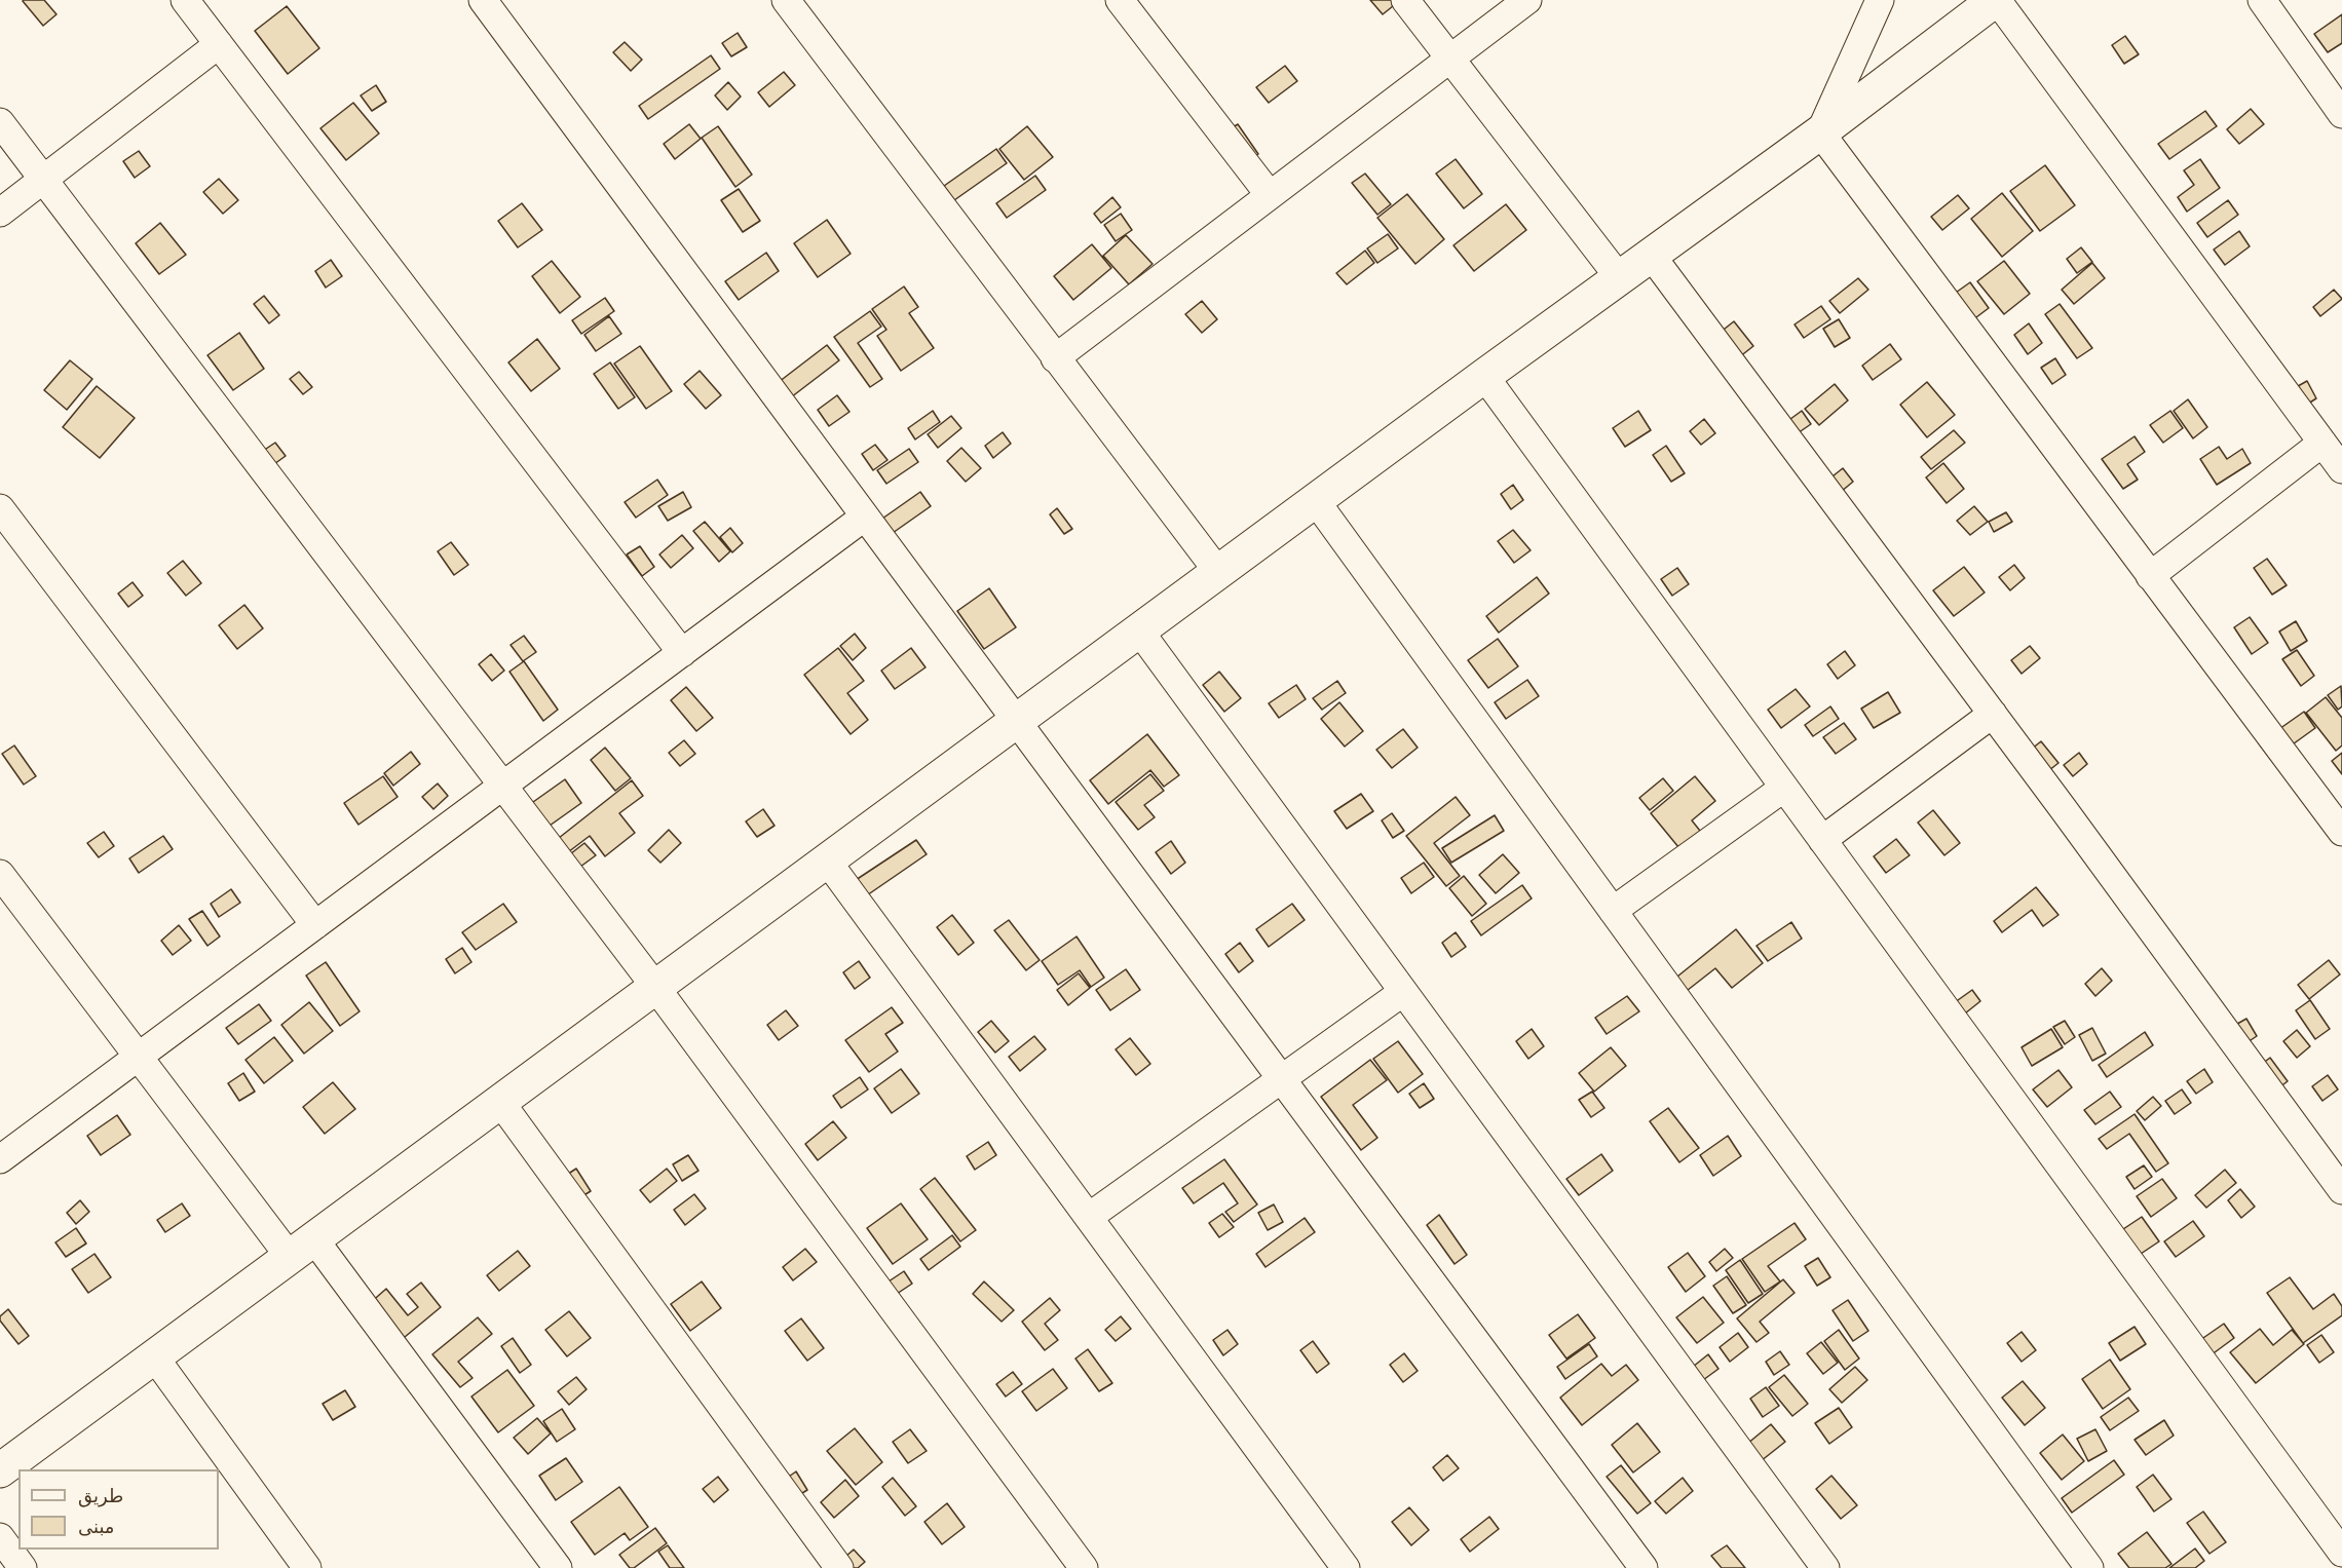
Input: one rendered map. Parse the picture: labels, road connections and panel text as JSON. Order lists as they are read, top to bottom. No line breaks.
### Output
{"legend":["طريق","مبنى"]}
